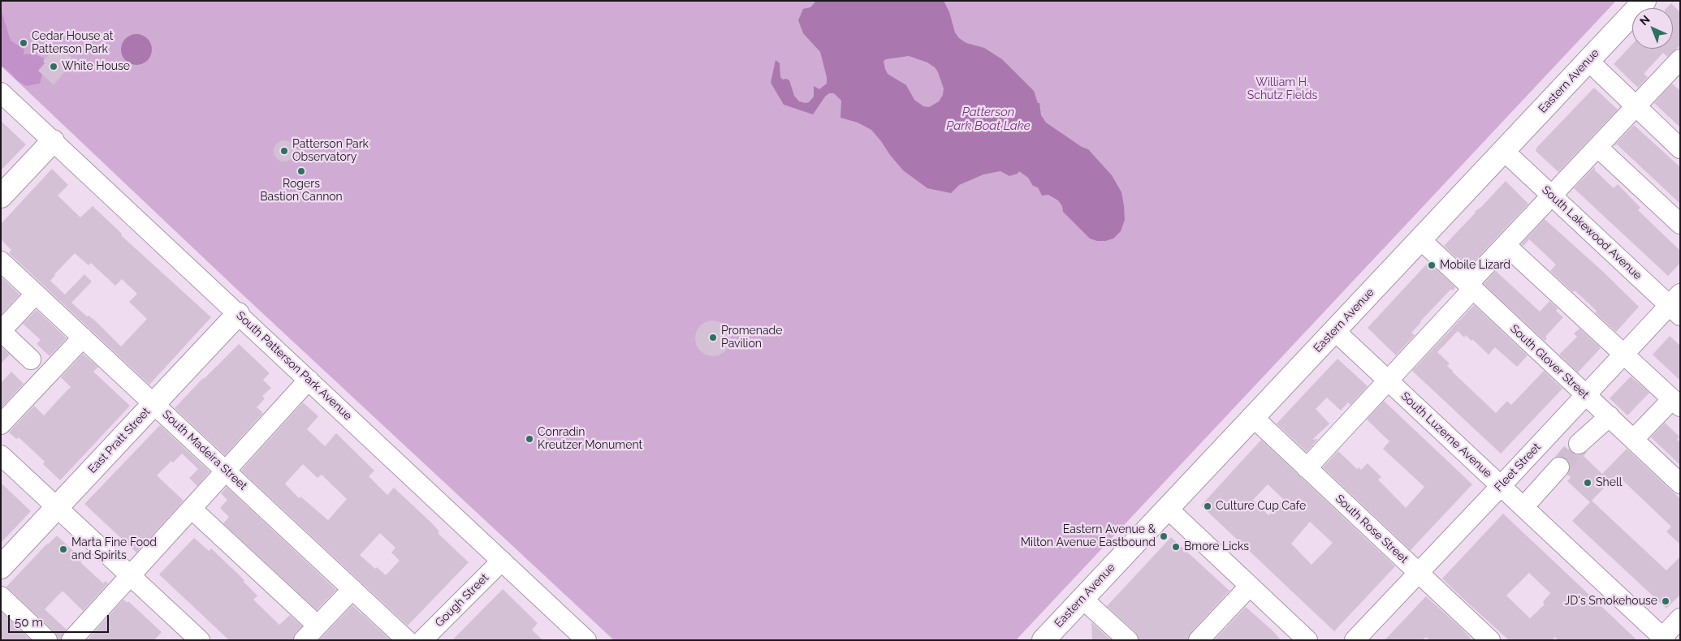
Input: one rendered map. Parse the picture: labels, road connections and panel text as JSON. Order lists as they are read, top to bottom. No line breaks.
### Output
{"streets":{"main road":["Eastern Avenue","East Pratt Street"],"street":["South Lakewood Avenue","South Glover Street","South Patterson Park Avenue","South Luzerne Avenue","South Madeira Street","Fleet Street","South Rose Street","Gough Street"]},"crossings":[["Eastern Avenue","South Lakewood Avenue"],["Eastern Avenue","South Glover Street"],["Eastern Avenue","South Luzerne Avenue"],["Eastern Avenue","South Rose Street"],["South Lakewood Avenue","Fleet Street"],["South Glover Street","Fleet Street"],["South Patterson Park Avenue","East Pratt Street"],["South Patterson Park Avenue","Gough Street"],["South Luzerne Avenue","Fleet Street"],["East Pratt Street","South Madeira Street"],["Fleet Street","South Rose Street"]],"water":["Patterson Park Boat Lake"],"parks":["William H. Schutz Fields"],"places":["Cedar House at Patterson Park","White House","Patterson Park Observatory","Rogers Bastion Cannon","Mobile Lizard","Promenade Pavilion","Conradin Kreutzer Monument","Shell","Culture Cup Cafe","Eastern Avenue & Milton Avenue Eastbound","Bmore Licks","Marta Fine Food and Spirits","JD's Smokehouse"],"scale_bar":"50 m","north":"top left"}
